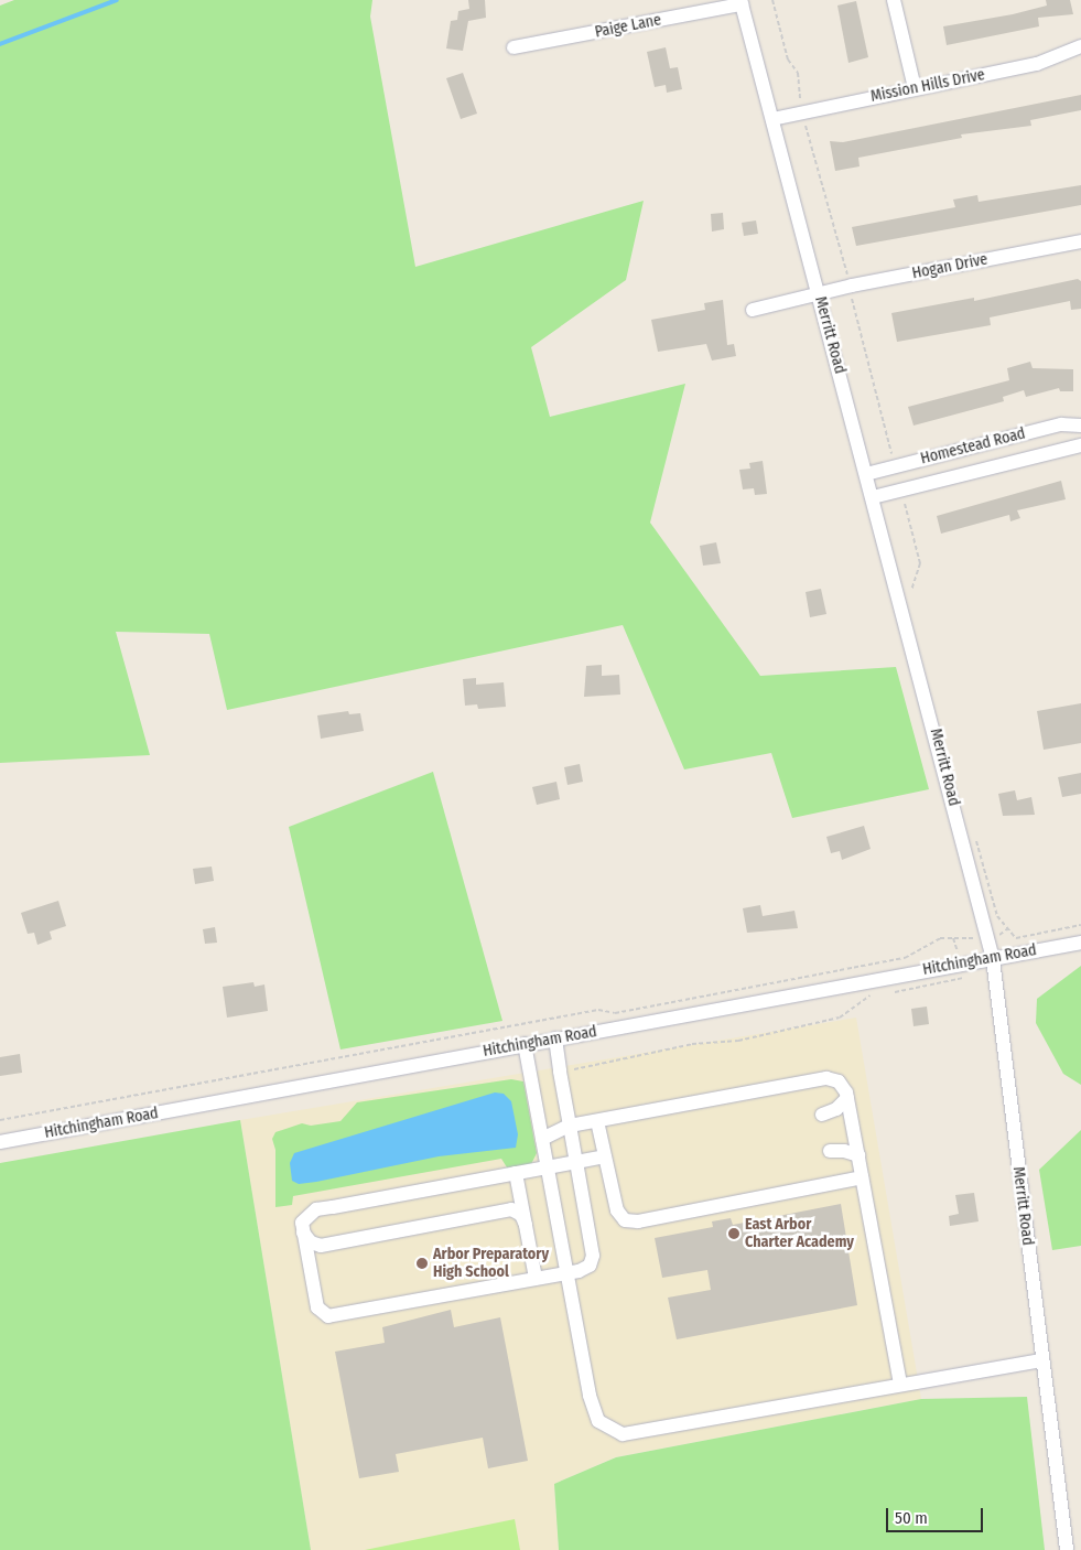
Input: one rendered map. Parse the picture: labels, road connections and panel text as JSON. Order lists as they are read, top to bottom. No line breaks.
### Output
{"streets":{"street":["Paige Lane","Mission Hills Drive","Hogan Drive","Merritt Road","Homestead Road","Hitchingham Road"]},"crossings":[["Paige Lane","Merritt Road"],["Mission Hills Drive","Merritt Road"],["Hogan Drive","Merritt Road"],["Merritt Road","Homestead Road"],["Merritt Road","Hitchingham Road"]],"places":["East Arbor Charter Academy","Arbor Preparatory High School"],"scale_bar":"50 m"}
